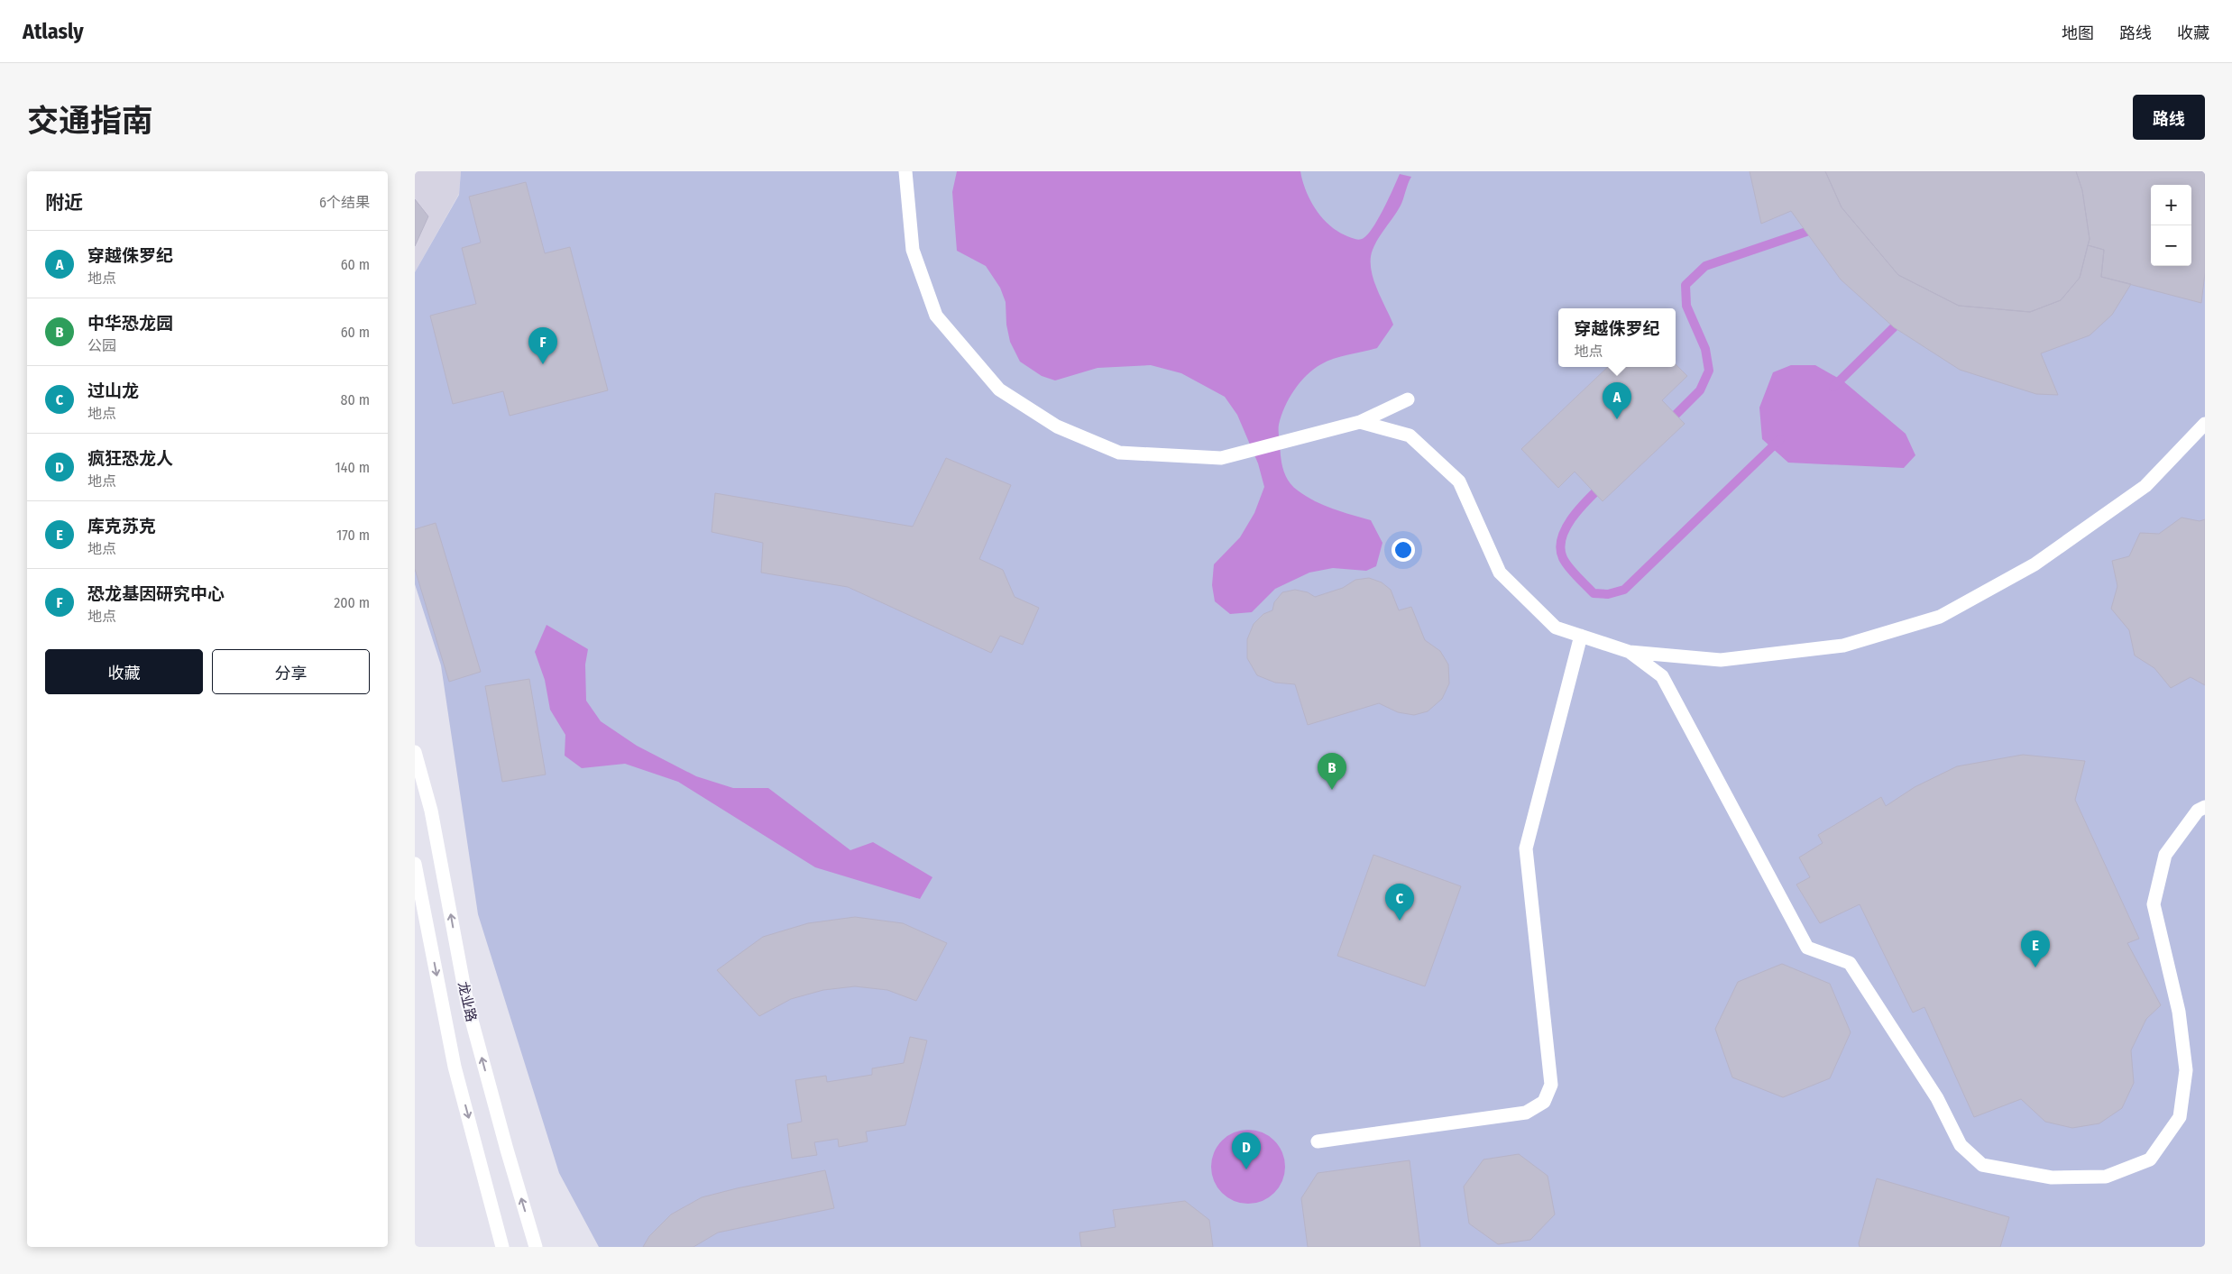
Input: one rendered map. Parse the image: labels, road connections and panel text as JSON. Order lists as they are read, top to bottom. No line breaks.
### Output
{"streets":{"street":["龙业路"]},"page":{"header":"Atlasly","nav":["地图","路线","收藏"],"title":"交通指南","buttons":["路线",["收藏","分享"]],"heading":["附近","6个结果"],"map_buttons":["+","−"],"list":[{"mark":"A","name":"穿越侏罗纪","note":"地点","value":"60 m"},{"mark":"B","name":"中华恐龙园","note":"公园","value":"60 m"},{"mark":"C","name":"过山龙","note":"地点","value":"80 m"},{"mark":"D","name":"疯狂恐龙人","note":"地点","value":"140 m"},{"mark":"E","name":"库克苏克","note":"地点","value":"170 m"},{"mark":"F","name":"恐龙基因研究中心","note":"地点","value":"200 m"}],"popup":["穿越侏罗纪","地点"],"pins":["F","A","B","C","E","D"]}}
